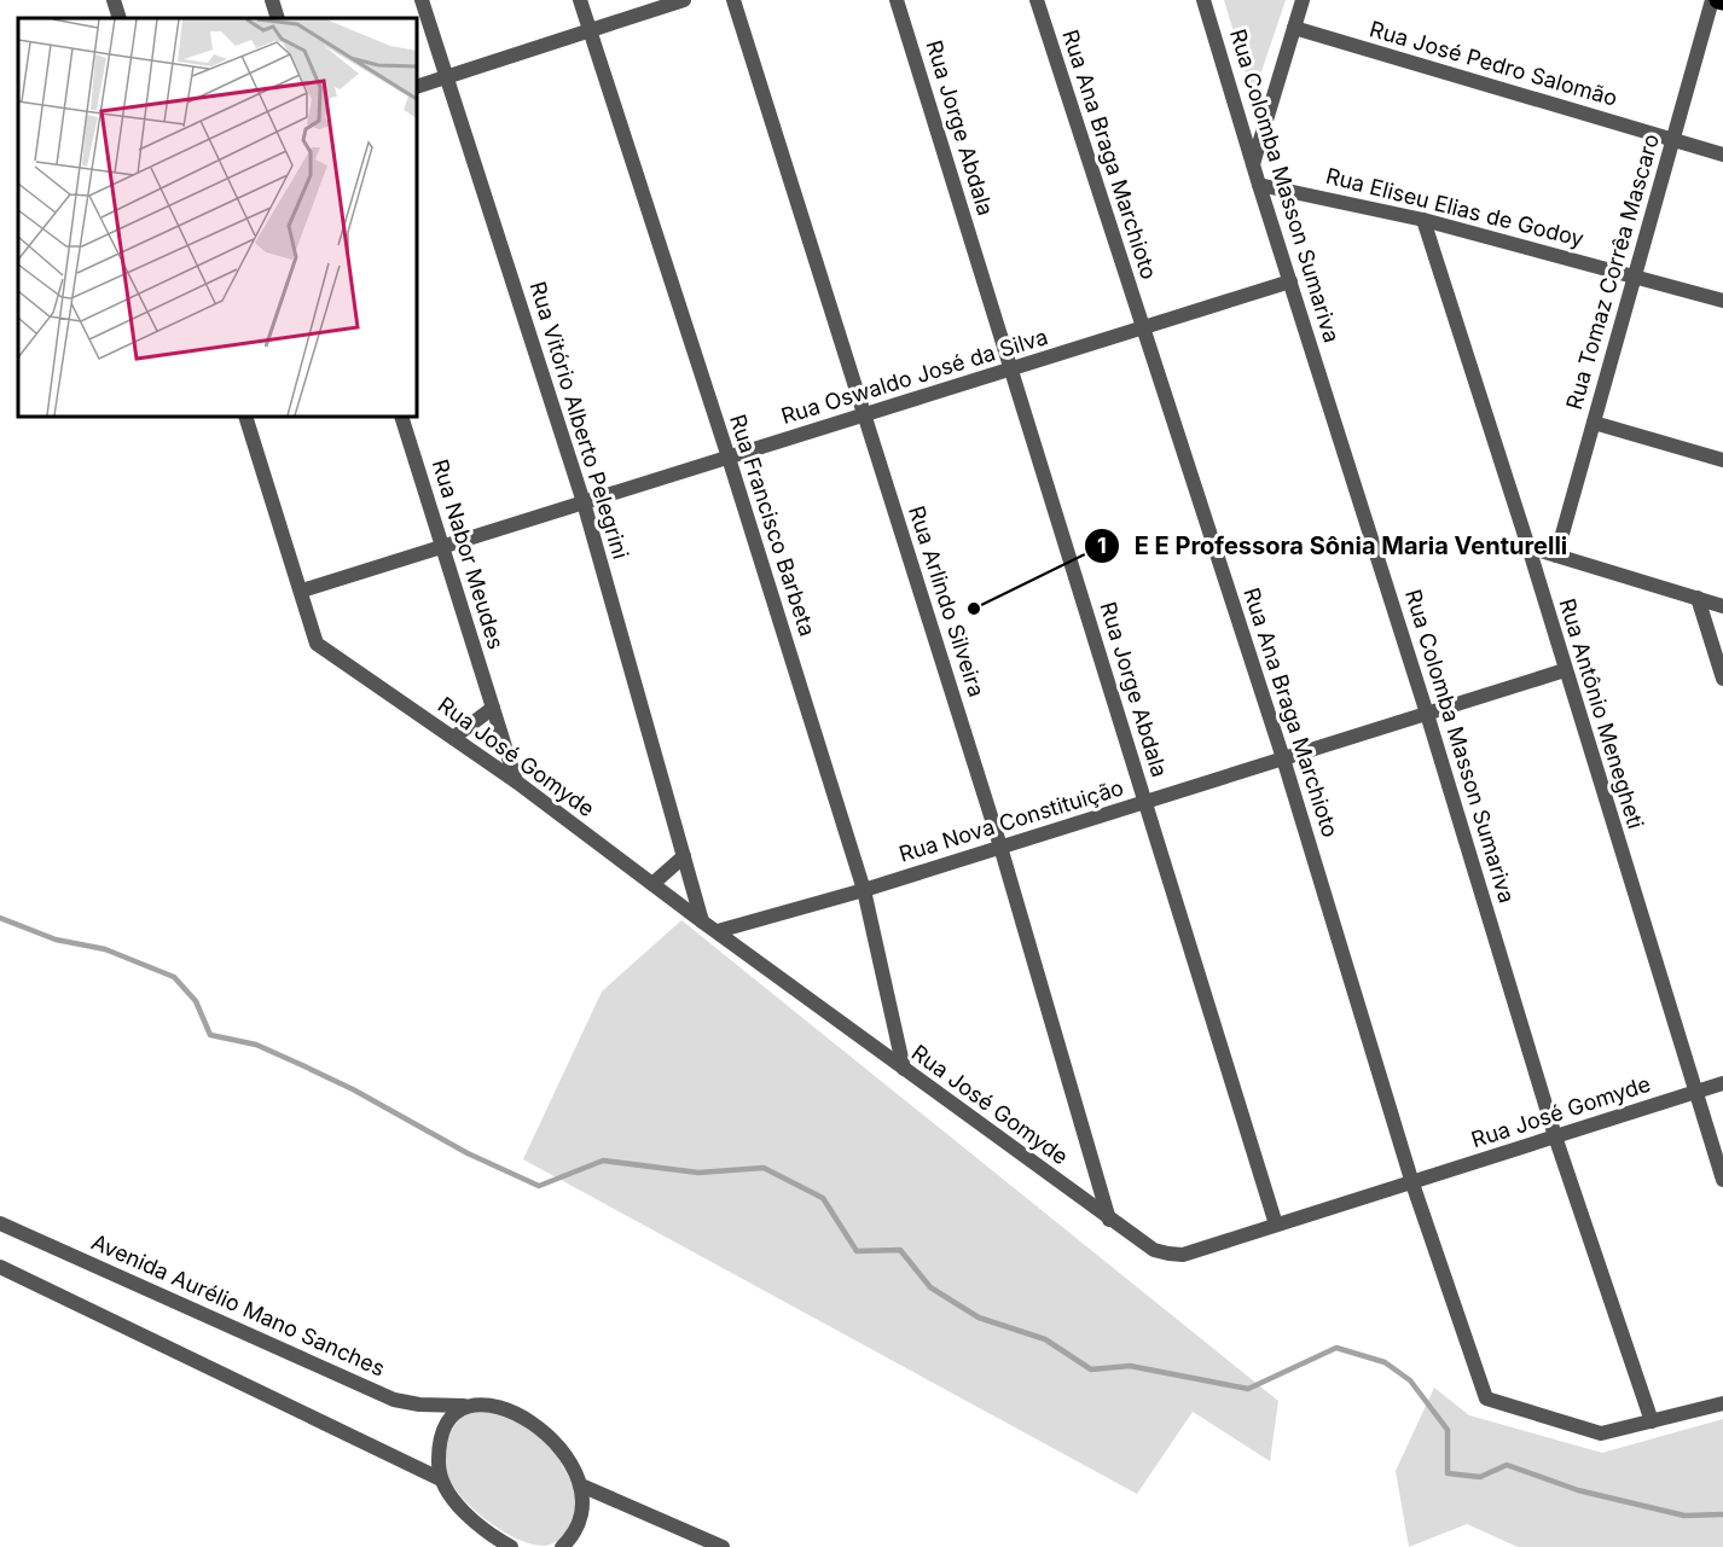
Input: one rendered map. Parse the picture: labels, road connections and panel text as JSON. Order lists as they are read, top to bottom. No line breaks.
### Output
{"streets":{"street":["Rua José Pedro Salomão","Rua Jorge Abdala","Rua Ana Braga Marchioto","Rua Colomba Masson Sumariva","Rua Eliseu Elias de Godoy","Rua Tomaz Corrêa Mascaro","Rua Oswaldo José da Silva","Rua Vitório Alberto Pelegrini","Rua Francisco Barbeta","Rua Nabor Meudes","Rua Arlindo Silveira","Rua Antônio Menegheti","Rua José Gomyde","Rua Nova Constituição","Avenida Aurélio Mano Sanches"]},"crossings":[["Rua José Pedro Salomão","Rua Tomaz Corrêa Mascaro"],["Rua Jorge Abdala","Rua Oswaldo José da Silva"],["Rua Jorge Abdala","Rua José Gomyde"],["Rua Jorge Abdala","Rua Nova Constituição"],["Rua Ana Braga Marchioto","Rua Colomba Masson Sumariva"],["Rua Ana Braga Marchioto","Rua Oswaldo José da Silva"],["Rua Ana Braga Marchioto","Rua José Gomyde"],["Rua Ana Braga Marchioto","Rua Nova Constituição"],["Rua Colomba Masson Sumariva","Rua Eliseu Elias de Godoy"],["Rua Colomba Masson Sumariva","Rua Oswaldo José da Silva"],["Rua Colomba Masson Sumariva","Rua José Gomyde"],["Rua Colomba Masson Sumariva","Rua Nova Constituição"],["Rua Eliseu Elias de Godoy","Rua Tomaz Corrêa Mascaro"],["Rua Eliseu Elias de Godoy","Rua Antônio Menegheti"],["Rua Oswaldo José da Silva","Rua Vitório Alberto Pelegrini"],["Rua Oswaldo José da Silva","Rua Francisco Barbeta"],["Rua Oswaldo José da Silva","Rua Nabor Meudes"],["Rua Oswaldo José da Silva","Rua Arlindo Silveira"],["Rua Oswaldo José da Silva","Rua José Gomyde"],["Rua Vitório Alberto Pelegrini","Rua José Gomyde"],["Rua Francisco Barbeta","Rua José Gomyde"],["Rua Francisco Barbeta","Rua Nova Constituição"],["Rua Nabor Meudes","Rua José Gomyde"],["Rua Arlindo Silveira","Rua José Gomyde"],["Rua Arlindo Silveira","Rua Nova Constituição"],["Rua Antônio Menegheti","Rua José Gomyde"],["Rua Antônio Menegheti","Rua Nova Constituição"],["Rua José Gomyde","Rua Nova Constituição"]],"places":["E E Professora Sônia Maria Venturelli"]}
